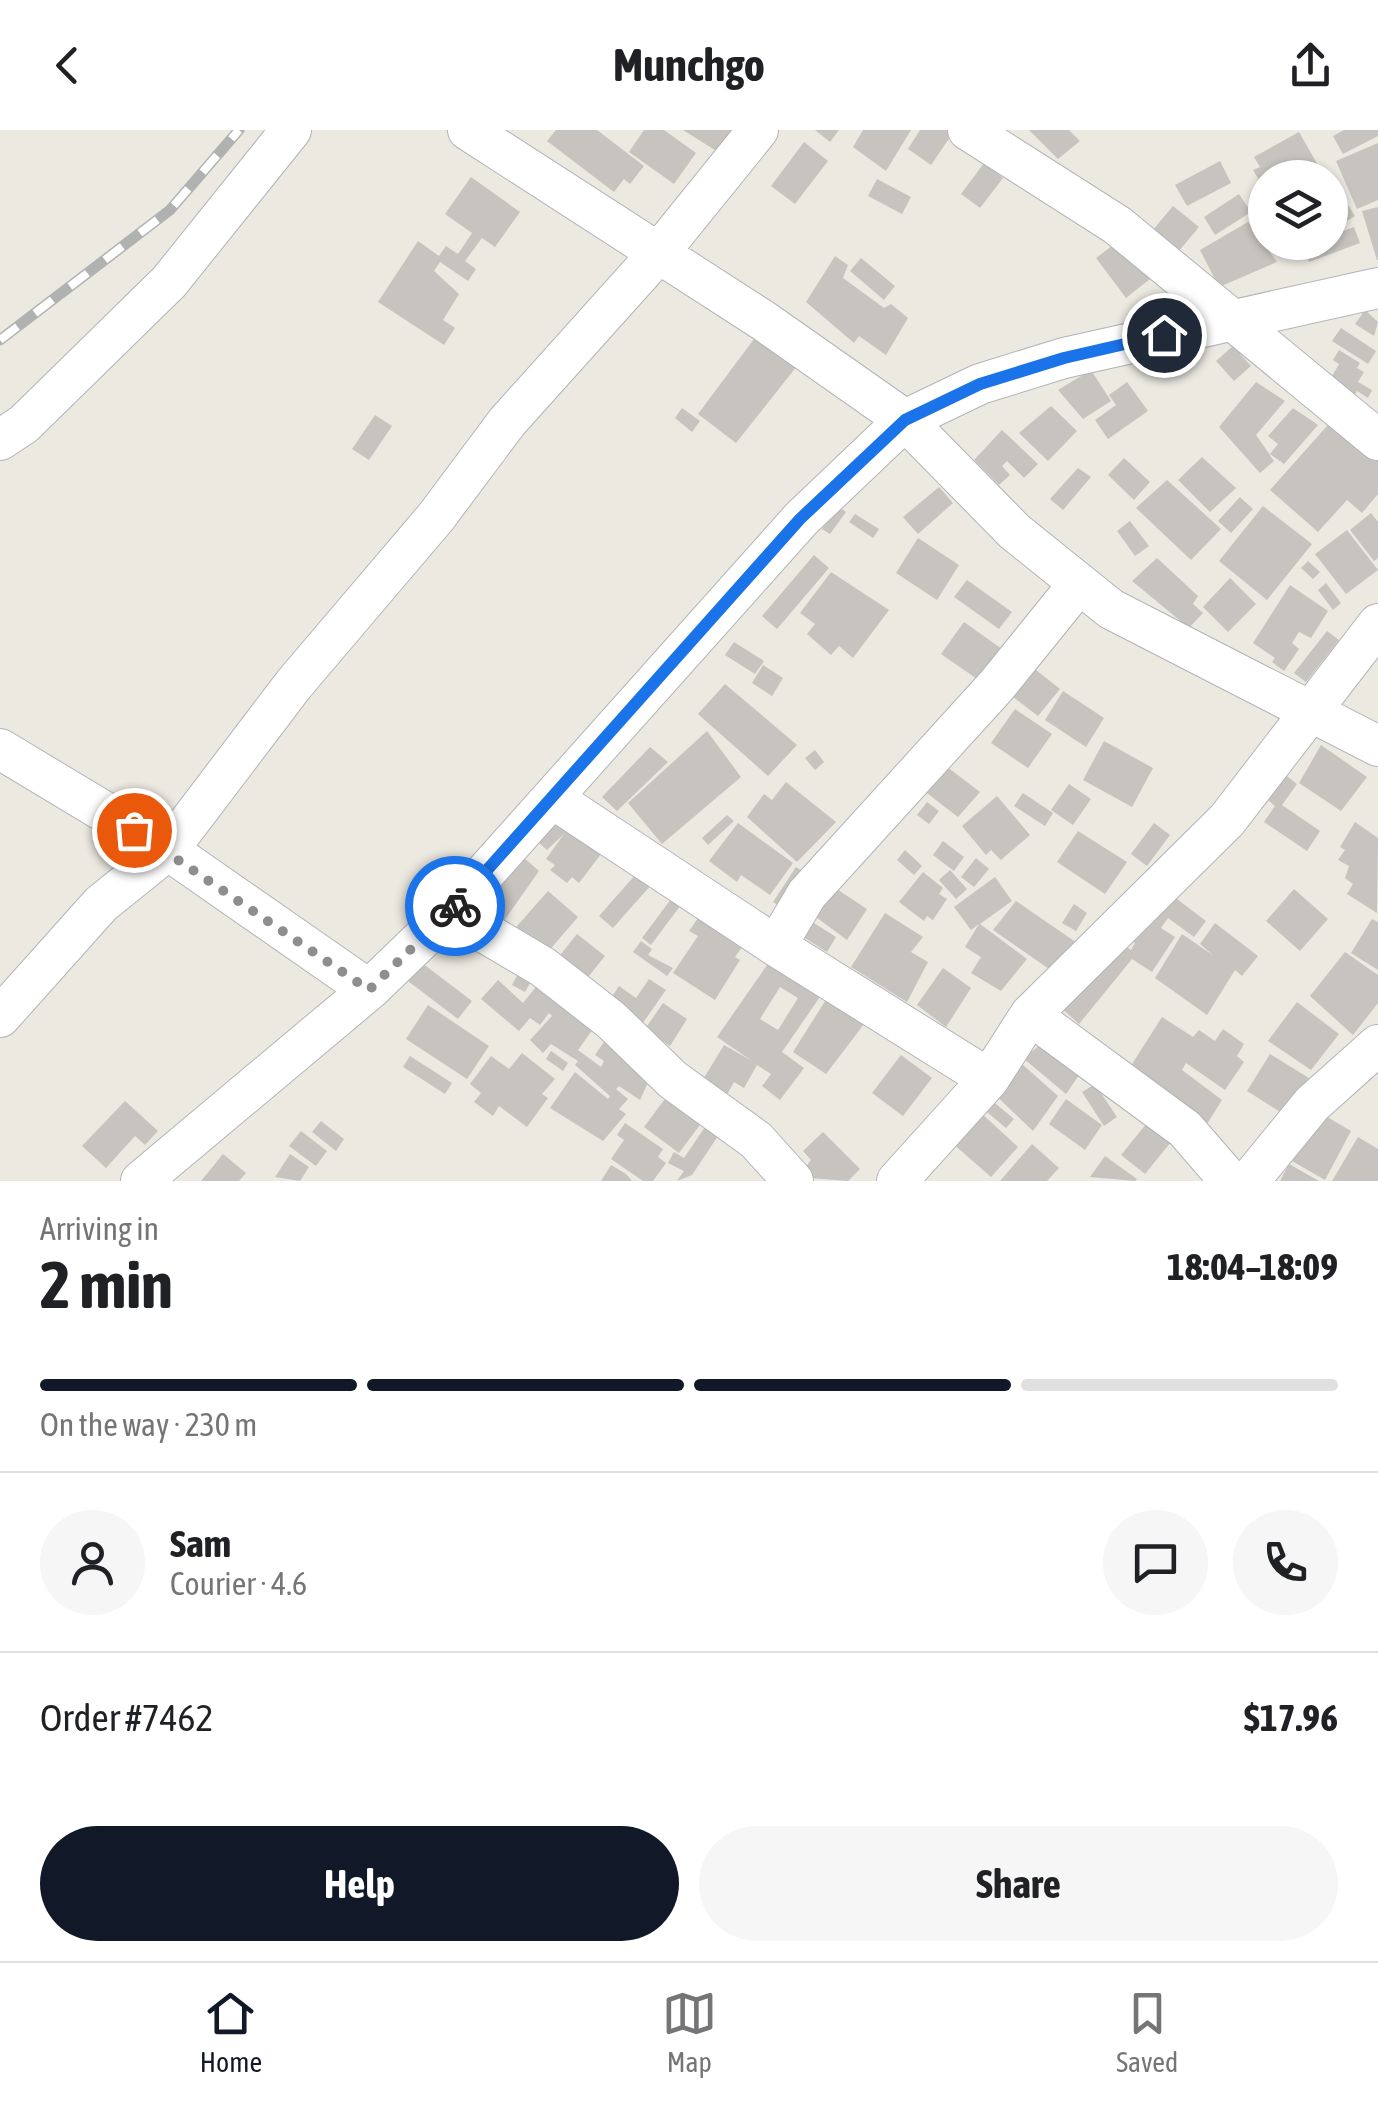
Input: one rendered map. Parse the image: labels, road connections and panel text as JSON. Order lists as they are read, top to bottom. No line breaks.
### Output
{"page":{"header":"Munchgo","heading":["2 min","Arriving in","18:04–18:09"],"panel":["Sam","Courier · 4.6","Order #7462","$17.96"],"bar":"On the way · 230 m","buttons":["Help","Share"],"tabs":["Home","Map","Saved"]}}
